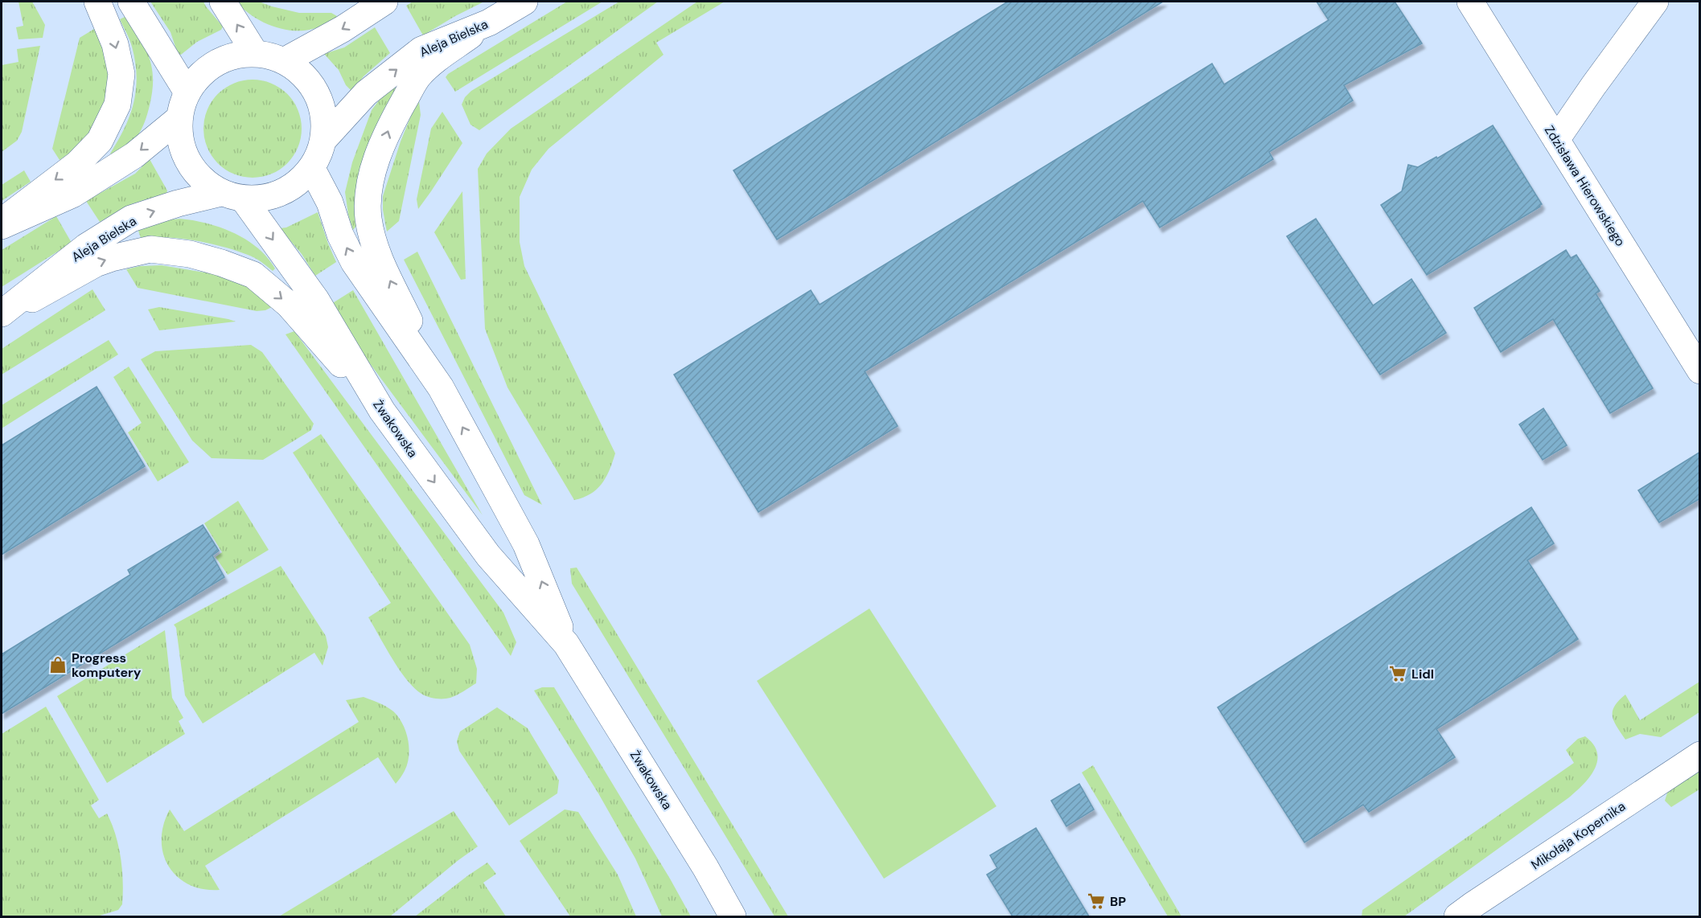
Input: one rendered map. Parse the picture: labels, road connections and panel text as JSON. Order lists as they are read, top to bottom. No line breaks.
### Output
{"streets":{"street":["Aleja Bielska","Zdzisława Hierowskiego","Żwakowska","Mikołaja Kopernika"]},"crossings":[["Aleja Bielska","Żwakowska"]],"places":{"shop":["Progress komputery"],"supermarket":["Lidl","BP"]}}
